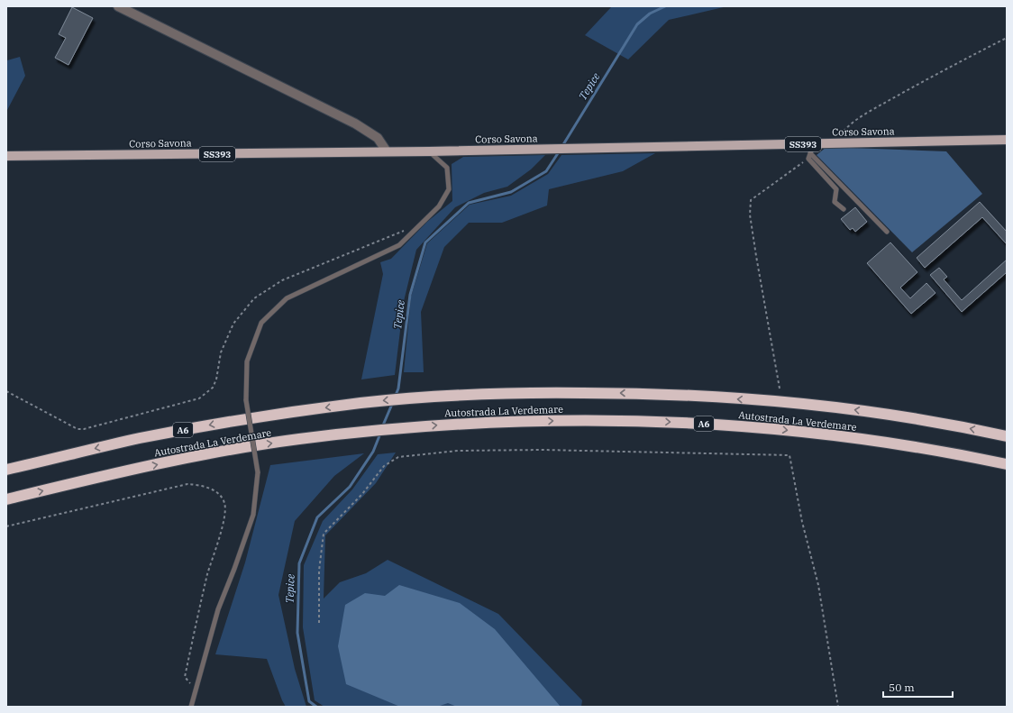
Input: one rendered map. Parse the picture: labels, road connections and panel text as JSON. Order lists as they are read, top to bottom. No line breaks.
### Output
{"streets":{"highway":["Autostrada La Verdemare","A6"],"main road":["Corso Savona","SS393"]},"water":["Tepice"],"scale_bar":"50 m"}
